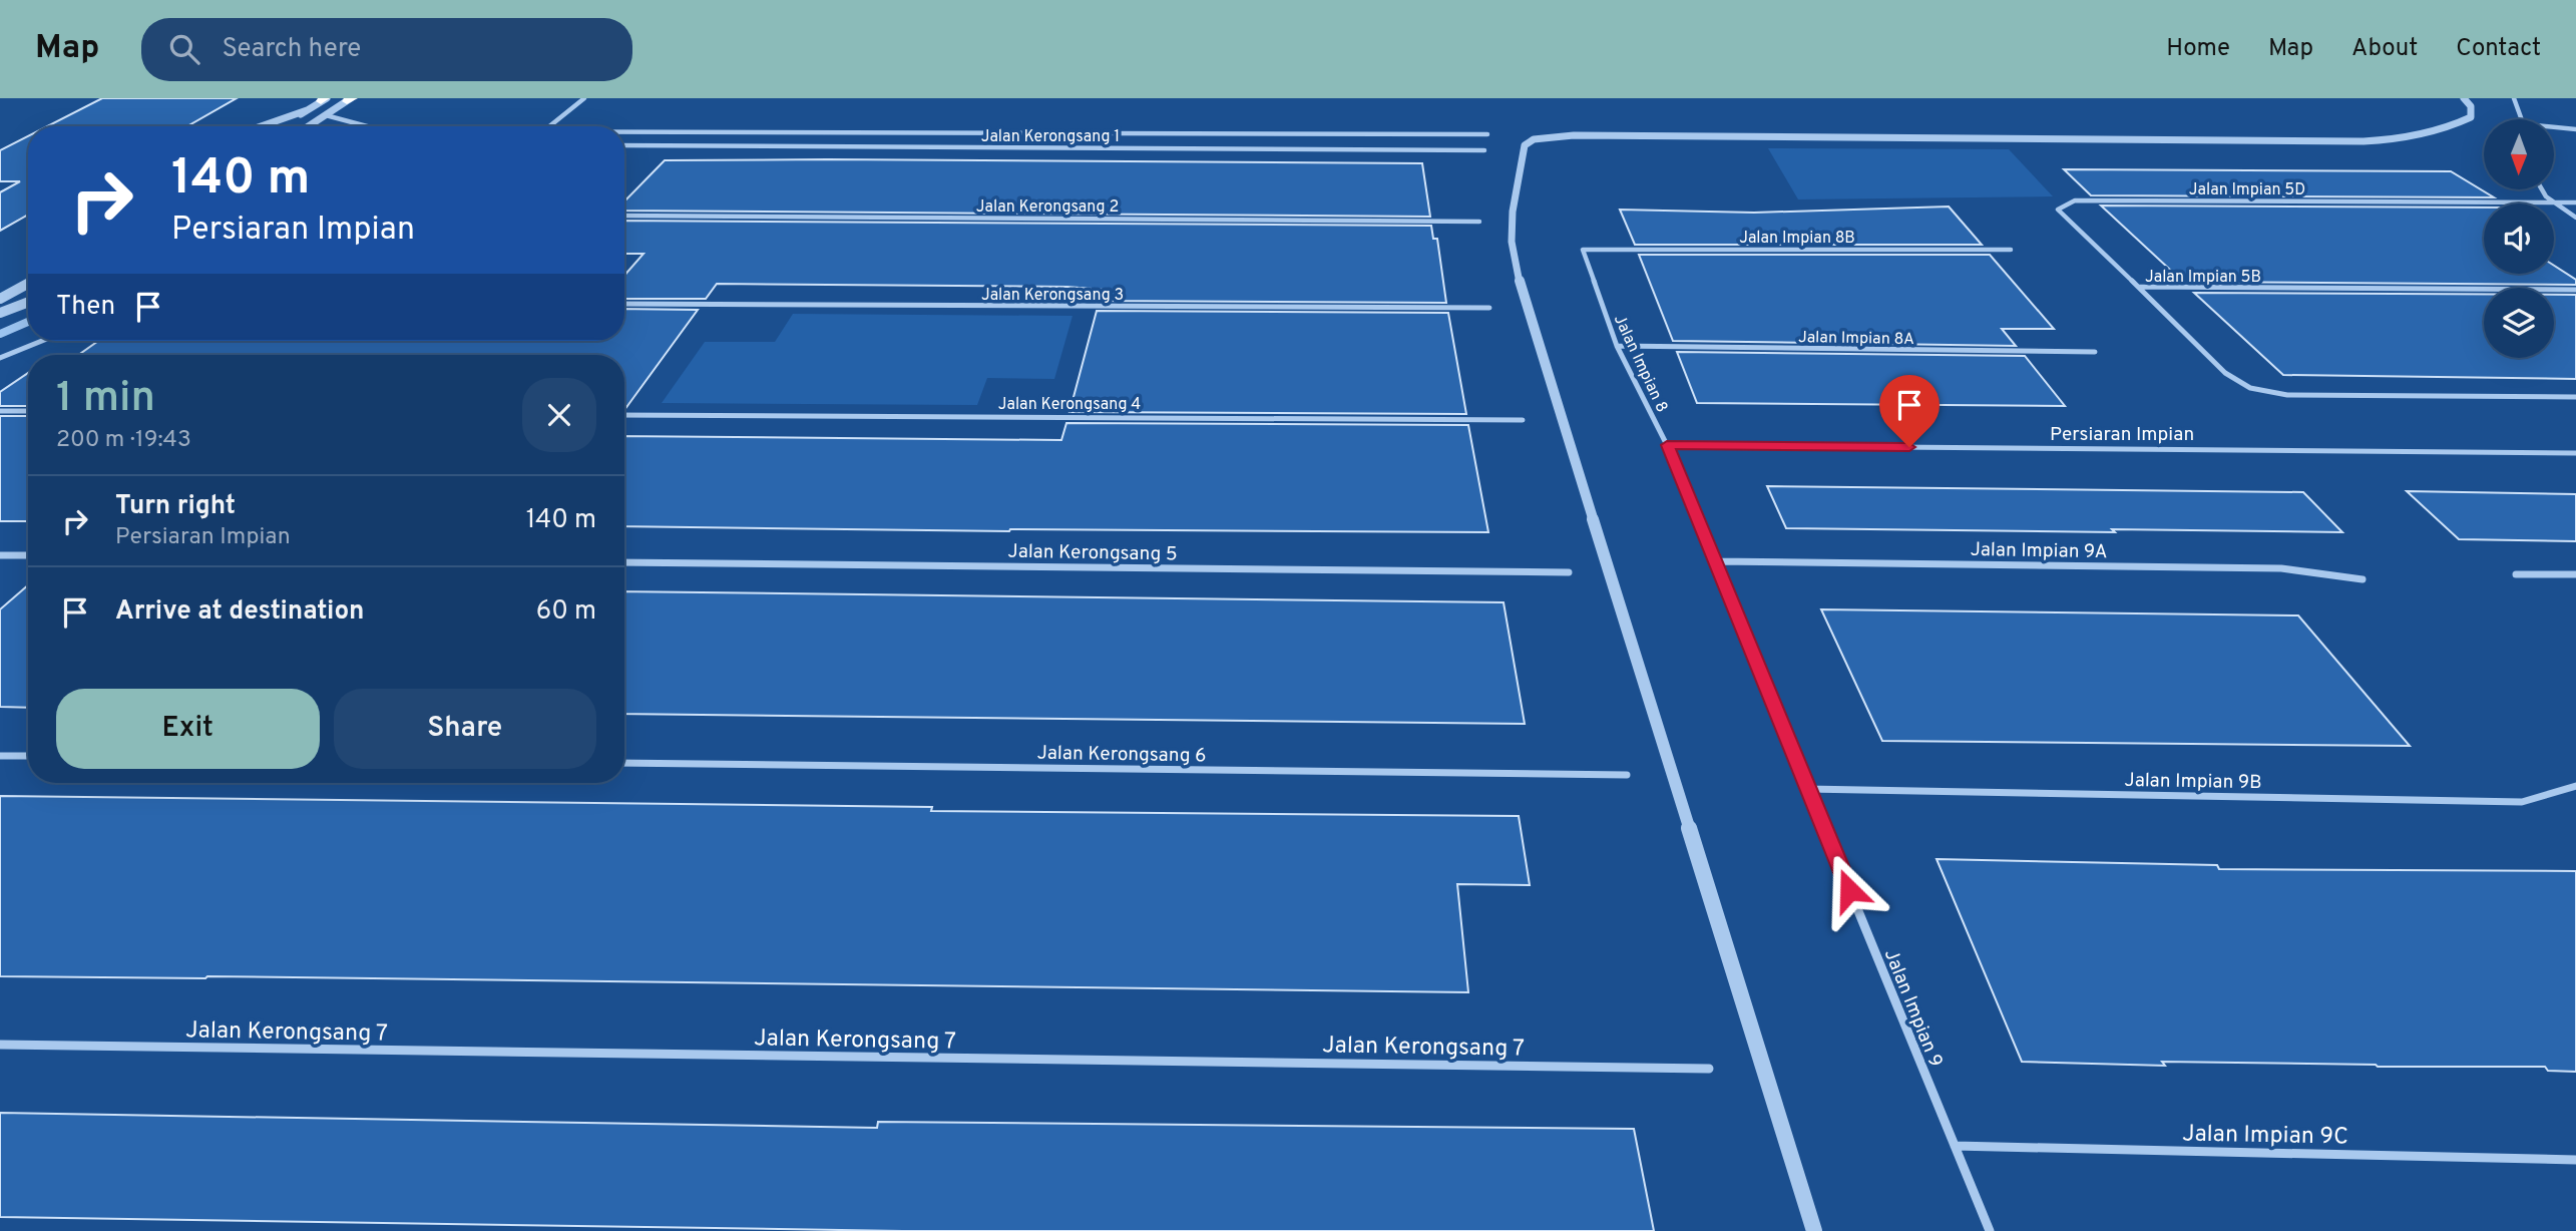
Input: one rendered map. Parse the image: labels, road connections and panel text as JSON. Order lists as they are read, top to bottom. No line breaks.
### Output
{"streets":{"street":["Jalan Kerongsang 1","Jalan Impian 5D","Jalan Kerongsang 2","Jalan Impian 8B","Jalan Impian 5B","Jalan Kerongsang 3","Jalan Impian 8A","Jalan Impian 8","Jalan Kerongsang 4","Persiaran Impian","Jalan Impian 9A","Jalan Kerongsang 5","Jalan Kerongsang 6","Jalan Impian 9B","Jalan Impian 9","Jalan Kerongsang 7","Jalan Impian 9C"]},"crossings":[["Jalan Impian 5D","Jalan Impian 5B"],["Jalan Impian 8B","Jalan Impian 8"],["Jalan Impian 8A","Jalan Impian 8"],["Jalan Impian 8","Persiaran Impian"],["Jalan Impian 8","Jalan Impian 9"],["Persiaran Impian","Jalan Impian 9"],["Jalan Impian 9A","Jalan Impian 9"],["Jalan Impian 9B","Jalan Impian 9"],["Jalan Impian 9","Jalan Impian 9C"]],"north":"bottom","page":{"header":"Map","search":"Search here","nav":["Home","Map","About","Contact"],"turn":["140 m","Persiaran Impian"],"then":"Then","heading":["1 min","200 m · 19:43"],"list":[{"name":"Turn right","note":"Persiaran Impian","value":"140 m"},{"name":"Arrive at destination","value":"60 m"}],"buttons":["Exit","Share"]}}
